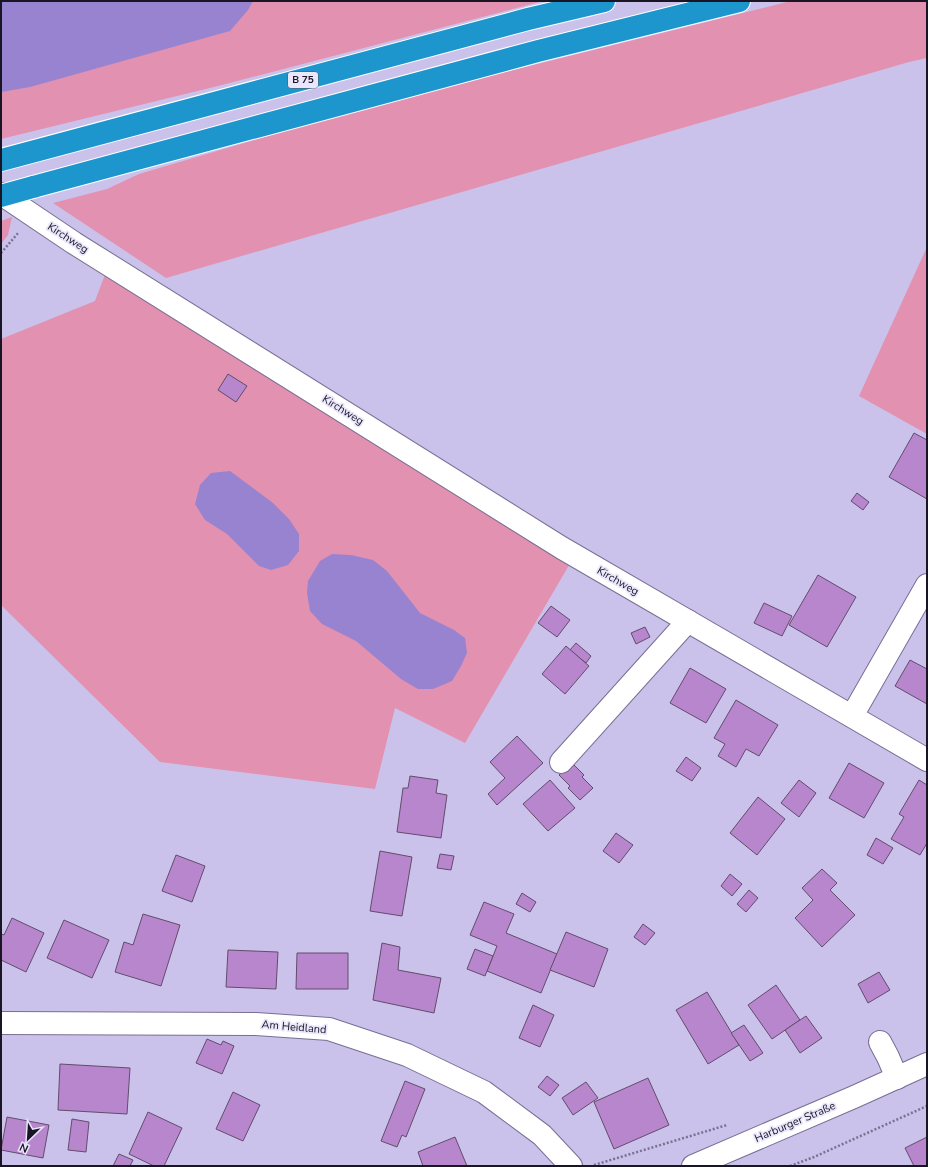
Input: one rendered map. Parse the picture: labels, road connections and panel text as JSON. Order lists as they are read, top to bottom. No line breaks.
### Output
{"streets":{"highway":["B 75"],"street":["Kirchweg","Am Heidland","Harburger Straße"]},"north":"bottom left"}
